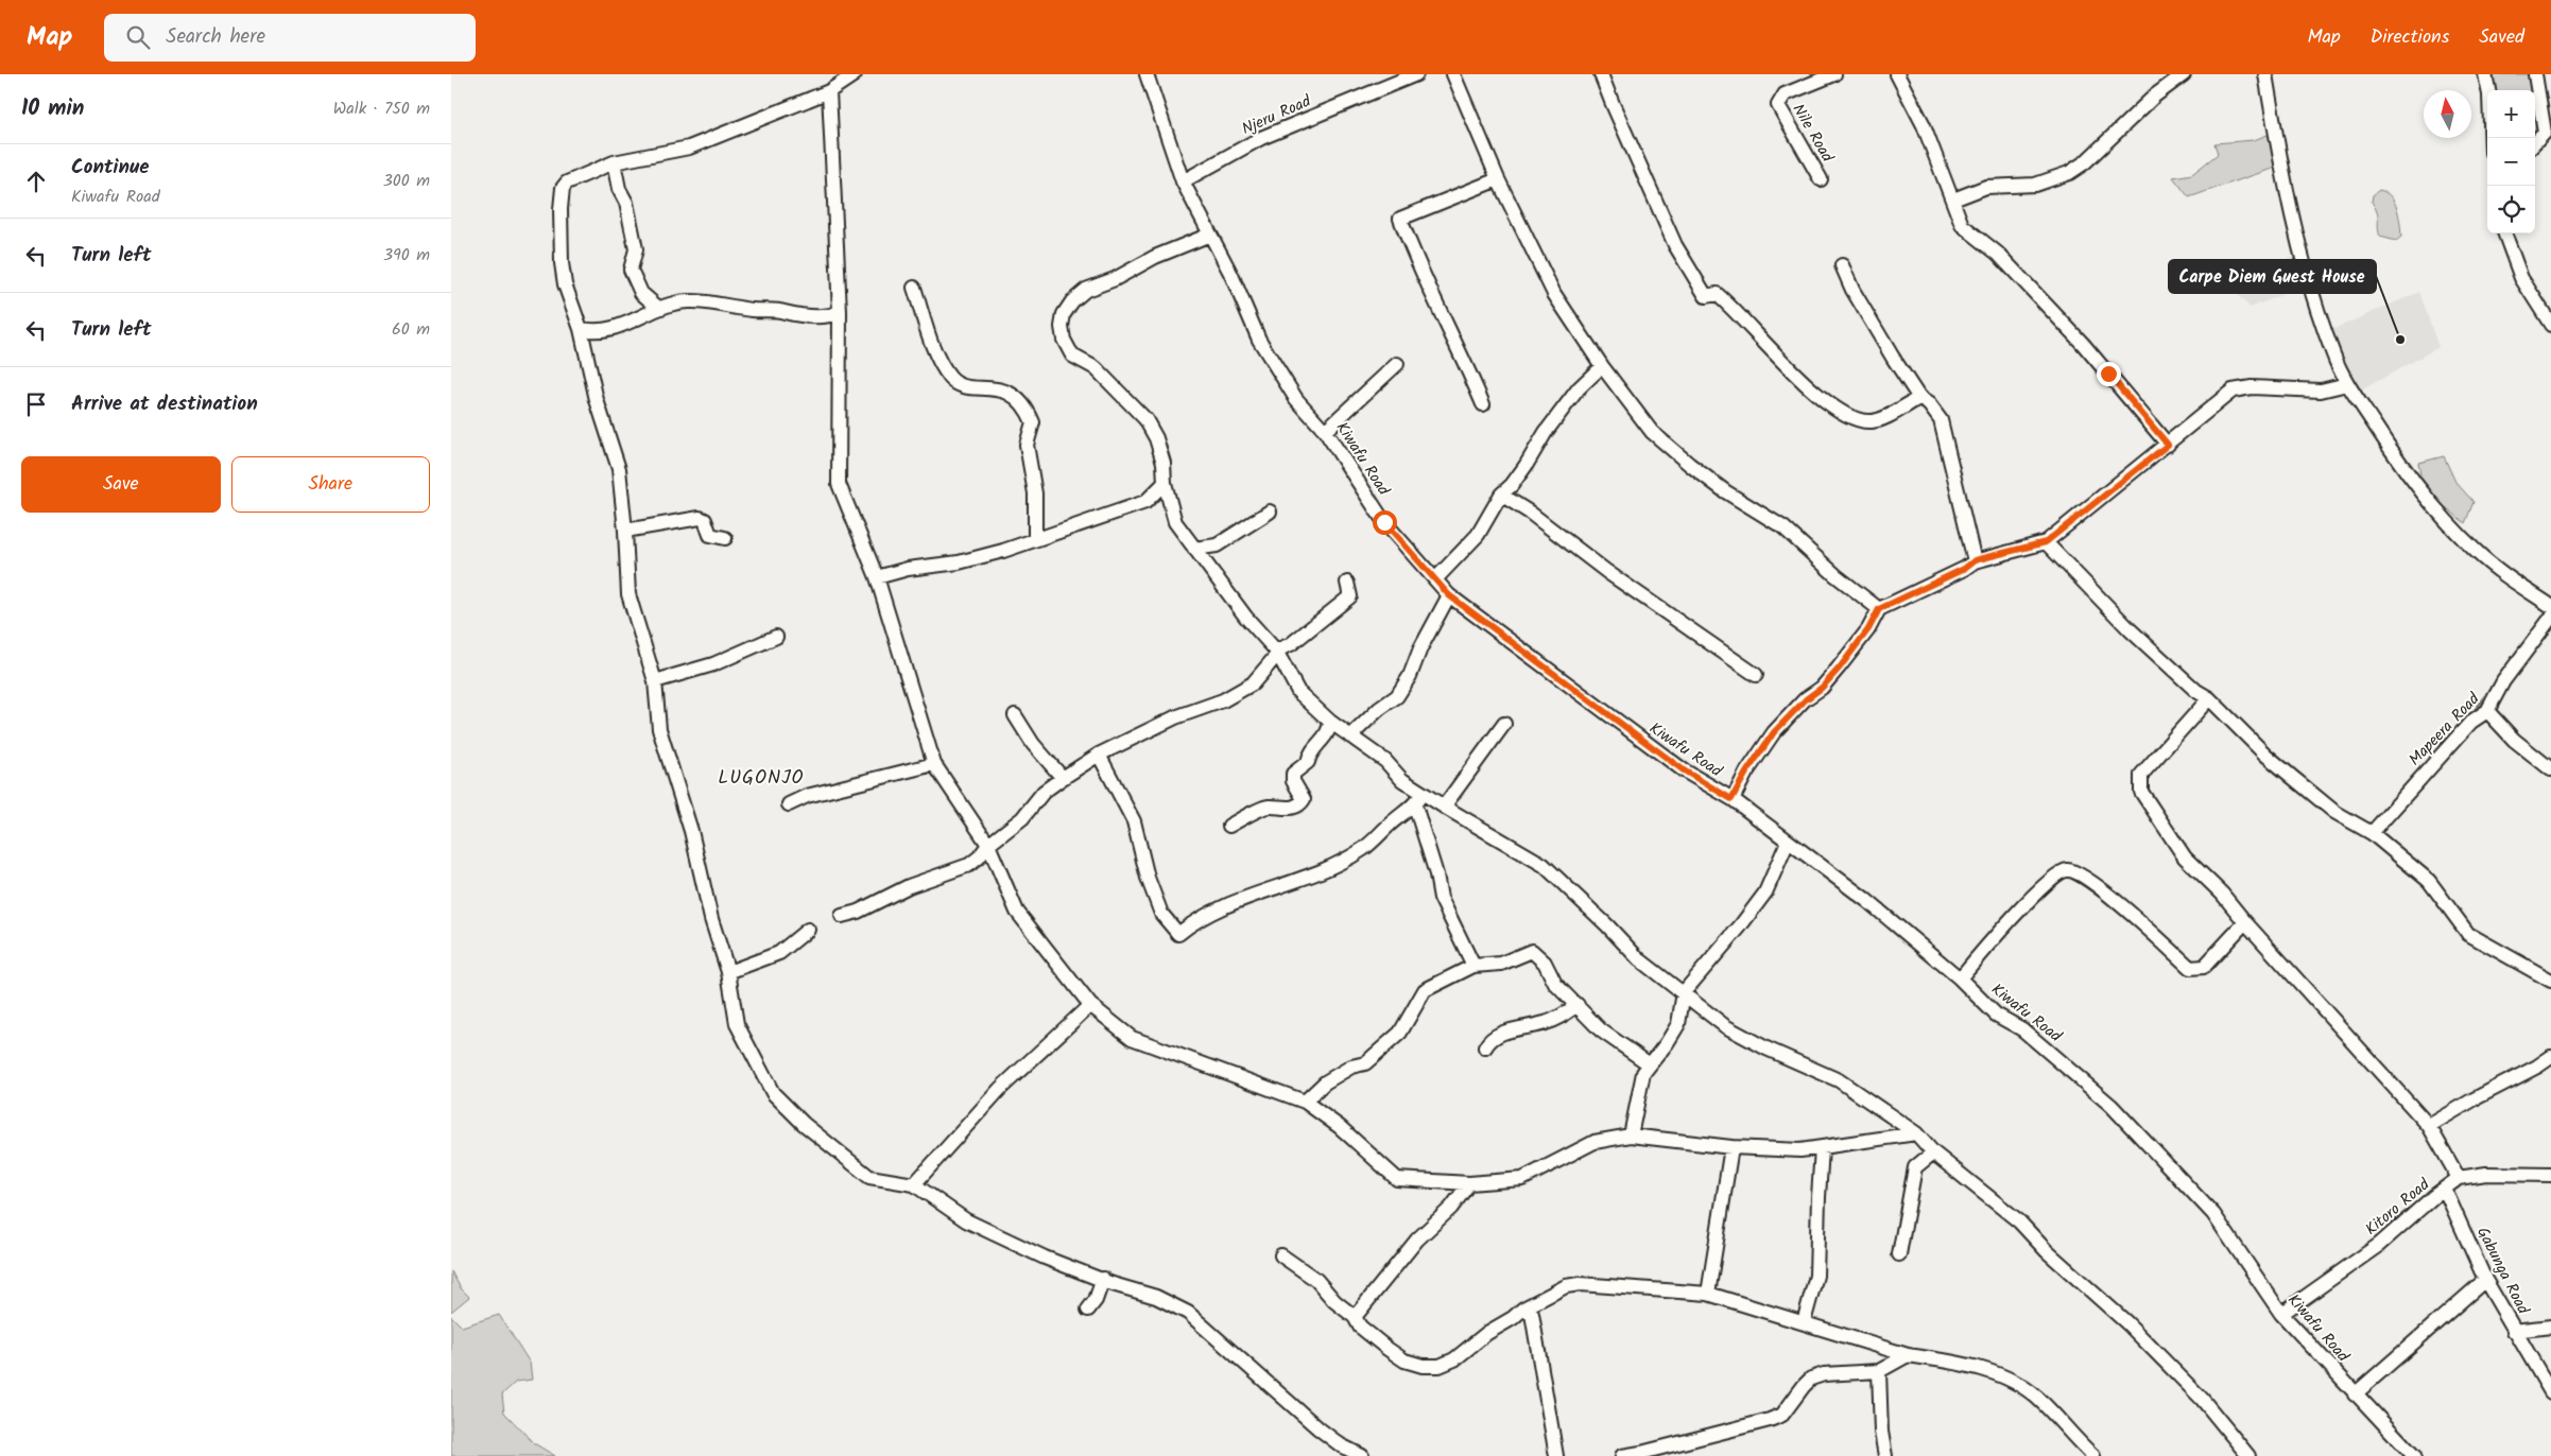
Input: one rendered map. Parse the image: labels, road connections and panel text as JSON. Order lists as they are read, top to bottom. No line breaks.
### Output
{"streets":{"street":["Njeru Road","Nile Road","Kiwafu Road","Mapeera Road","Kitoro Road","Gabunga Road"]},"crossings":[["Njeru Road","Kiwafu Road"],["Kiwafu Road","Kitoro Road"],["Kitoro Road","Gabunga Road"]],"districts":["LUGONJO"],"places":["Carpe Diem Guest House"],"north":"top","page":{"header":"Map","search":"Search here","nav":["Map","Directions","Saved"],"heading":["10 min","Walk · 750 m"],"map_buttons":["+","−"],"list":[["Continue","Kiwafu Road","300 m"],["Turn left","390 m"],["Turn left","60 m"],"Arrive at destination"],"buttons":["Save","Share"]}}
